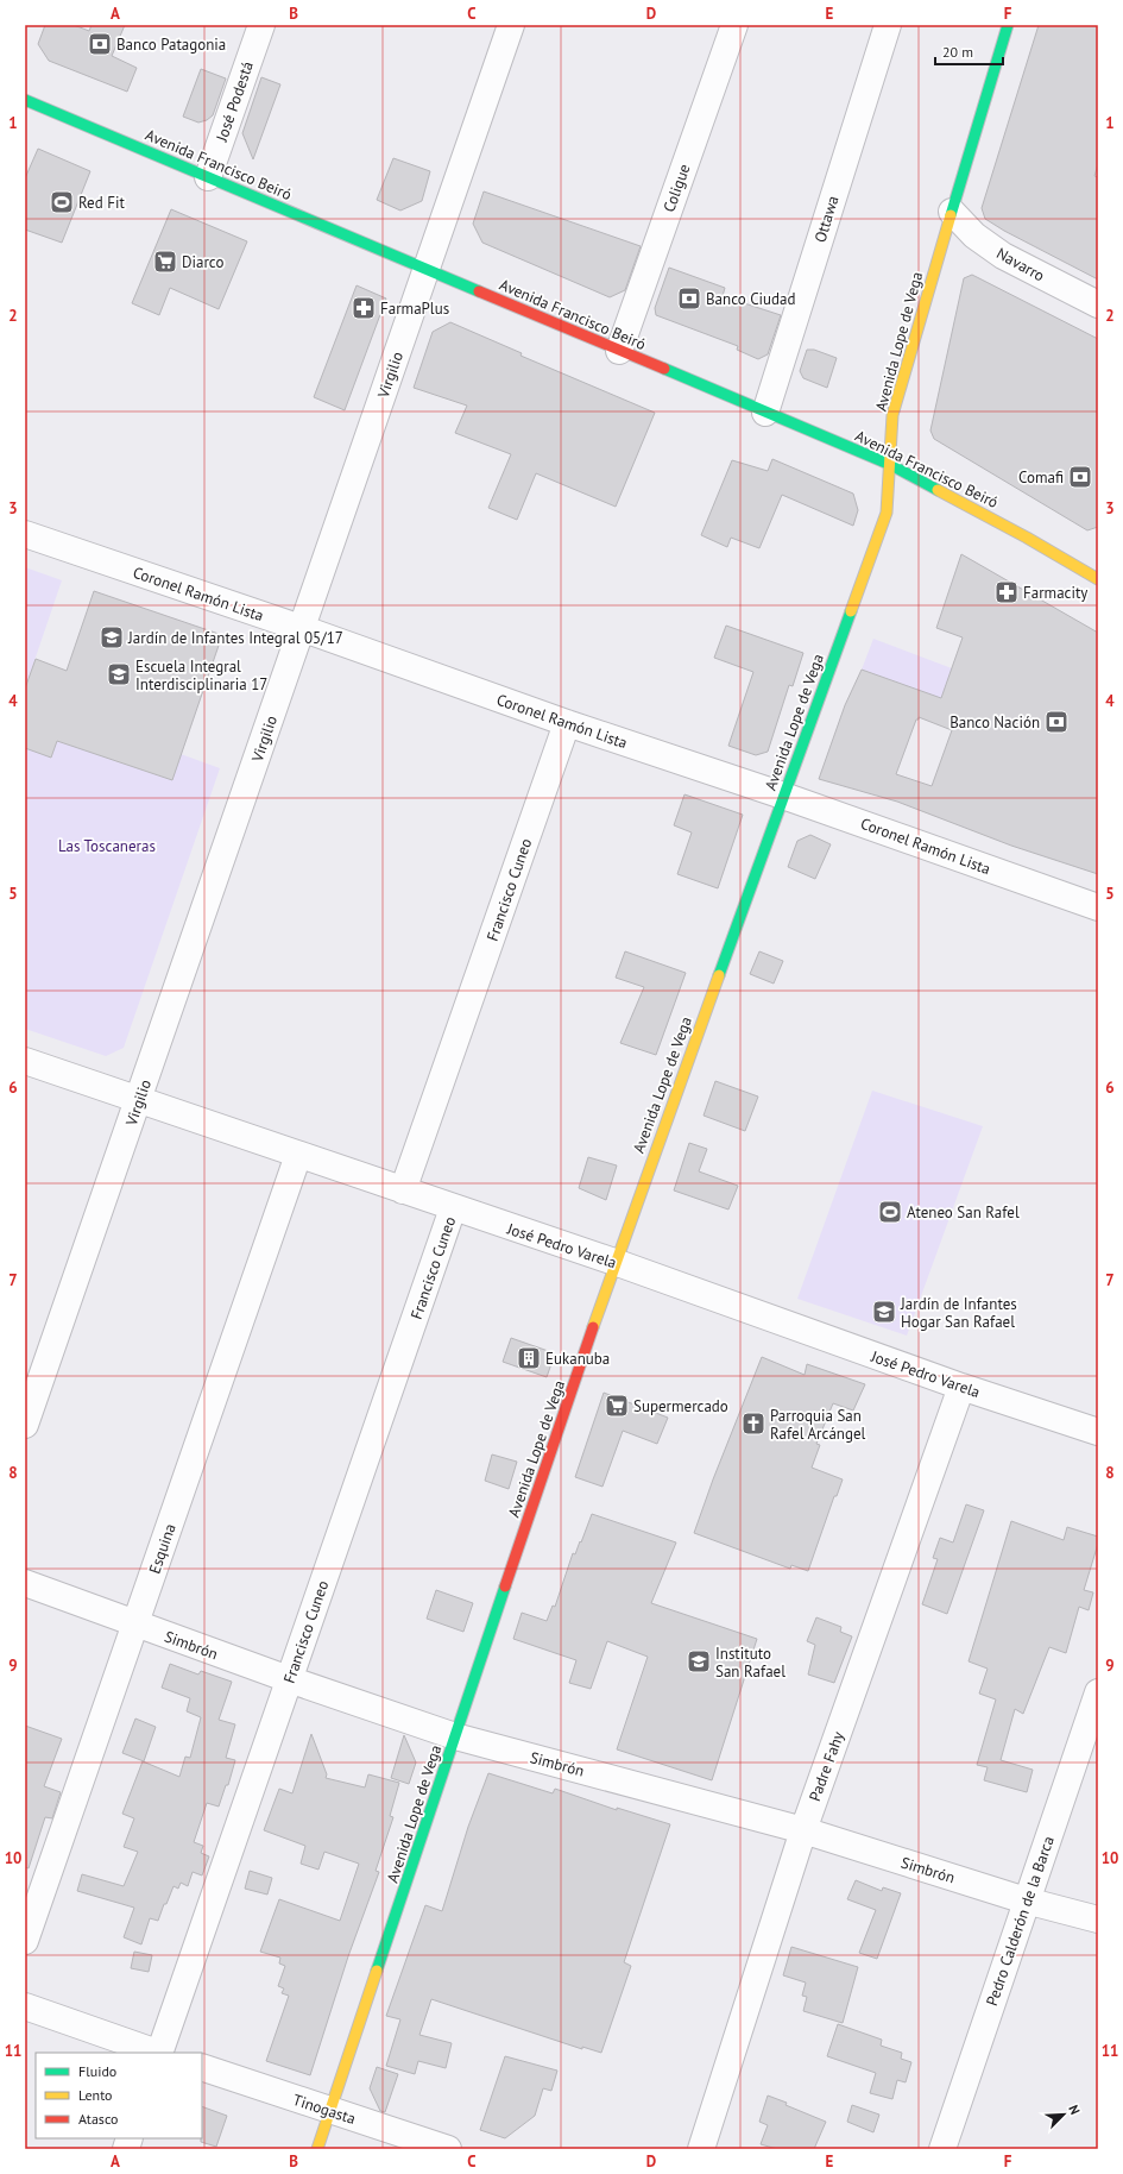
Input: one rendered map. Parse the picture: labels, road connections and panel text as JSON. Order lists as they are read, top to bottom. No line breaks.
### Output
{"streets":{"main road":["Avenida Francisco Beiró","Avenida Lope de Vega"],"street":["José Podestá","Coligue","Ottawa","Navarro","Virgilio","Coronel Ramón Lista","Francisco Cuneo","José Pedro Varela","Esquina","Simbrón","Padre Fahy","Pedro Calderón de la Barca","Tinogasta"]},"crossings":[["José Podestá","Avenida Francisco Beiró"],["Avenida Francisco Beiró","Coligue"],["Avenida Francisco Beiró","Ottawa"],["Avenida Francisco Beiró","Avenida Lope de Vega"],["Avenida Francisco Beiró","Virgilio"],["Navarro","Avenida Lope de Vega"],["Avenida Lope de Vega","Coronel Ramón Lista"],["Avenida Lope de Vega","José Pedro Varela"],["Avenida Lope de Vega","Simbrón"],["Avenida Lope de Vega","Tinogasta"],["Virgilio","Coronel Ramón Lista"],["Virgilio","José Pedro Varela"],["Coronel Ramón Lista","Francisco Cuneo"],["Francisco Cuneo","José Pedro Varela"],["Francisco Cuneo","Simbrón"],["José Pedro Varela","Esquina"],["José Pedro Varela","Padre Fahy"],["Esquina","Simbrón"],["Simbrón","Padre Fahy"],["Simbrón","Pedro Calderón de la Barca"]],"parks":["Las Toscaneras"],"places":{"bank":["Banco Patagonia","Banco Ciudad","Comafi","Banco Nación"],"sports":["Red Fit","Ateneo San Rafel"],"supermarket":["Diarco","Supermercado"],"pharmacy":["FarmaPlus","Farmacity"],"school or university":["Jardín de Infantes Integral 05/17","Escuela Integral Interdisciplinaria 17","Jardín de Infantes Hogar San Rafael","Instituto San Rafael"],"building":["Eukanuba"],"church":["Parroquia San Rafel Arcángel"]},"legend":["Fluido","Lento","Atasco"],"scale_bar":"20 m","north":"top right","grid":{"columns":["A","B","C","D","E","F"],"rows":["1","2","3","4","5","6","7","8","9","10","11"]}}
